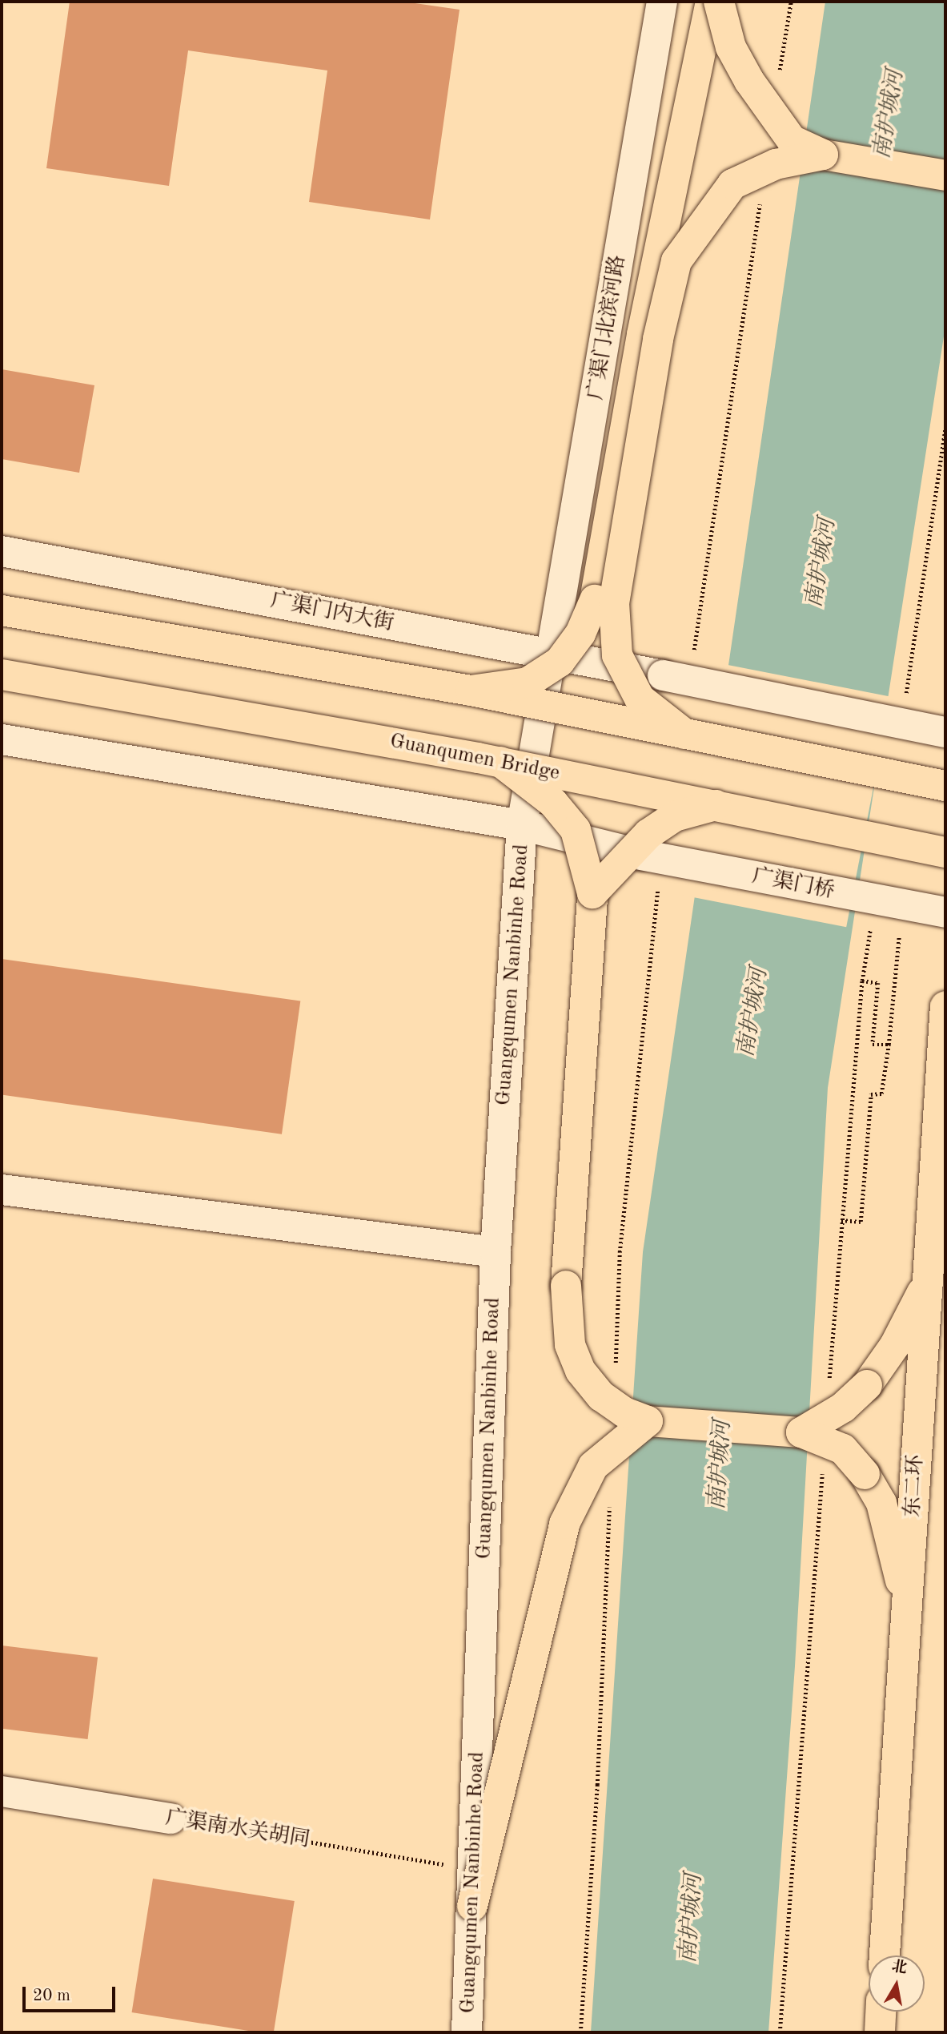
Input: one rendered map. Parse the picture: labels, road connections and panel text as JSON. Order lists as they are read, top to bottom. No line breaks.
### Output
{"streets":{"main road":["Guanqumen Bridge","东二环"],"street":["广渠门北滨河路","广渠门内大街","广渠门桥","Guangqumen Nanbinhe Road","广渠南水关胡同"]},"crossings":[["广渠门北滨河路","广渠门内大街"],["广渠门北滨河路","广渠门桥"],["广渠门北滨河路","Guangqumen Nanbinhe Road"],["广渠门桥","Guangqumen Nanbinhe Road"],["Guangqumen Nanbinhe Road","广渠南水关胡同"]],"water":["南护城河"],"scale_bar":"20 m","north":"top"}
